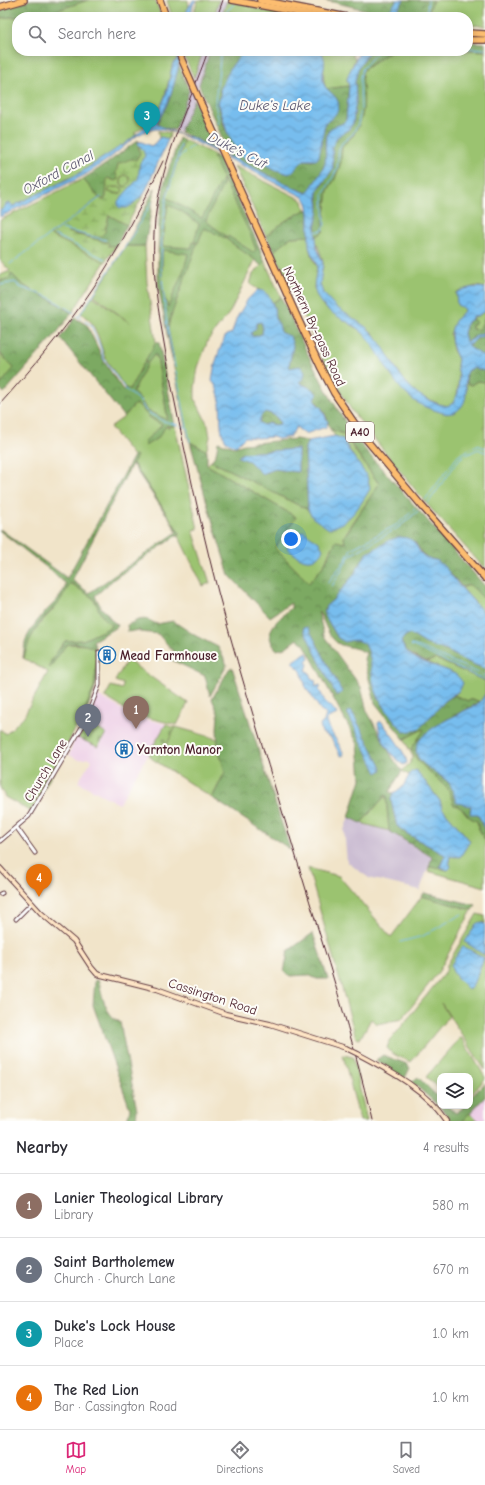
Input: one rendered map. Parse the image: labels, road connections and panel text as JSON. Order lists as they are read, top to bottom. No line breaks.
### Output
{"streets":{"highway":["Northern By-pass Road","A40"],"street":["Church Lane","Cassington Road"]},"water":["Duke's Lake","Duke's Cut","Oxford Canal"],"places":{"building":["Mead Farmhouse","Yarnton Manor"]},"page":{"search":"Search here","pins":["3","1","2","4"],"heading":["Nearby","4 results"],"list":[{"mark":"1","name":"Lanier Theological Library","note":"Library","value":"580 m"},{"mark":"2","name":"Saint Bartholemew","note":"Church · Church Lane","value":"670 m"},{"mark":"3","name":"Duke's Lock House","note":"Place","value":"1.0 km"},{"mark":"4","name":"The Red Lion","note":"Bar · Cassington Road","value":"1.0 km"}],"nav":["Map","Directions","Saved"]}}
